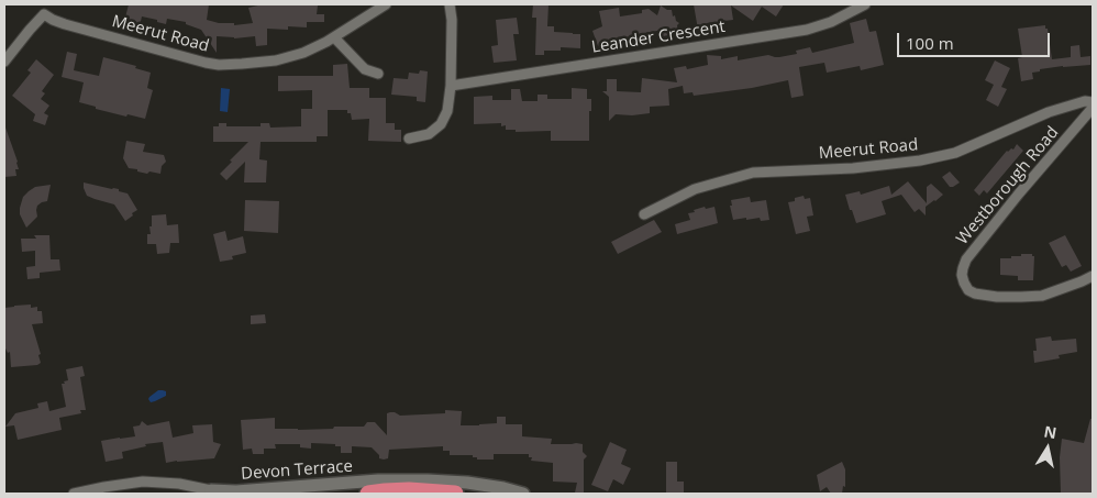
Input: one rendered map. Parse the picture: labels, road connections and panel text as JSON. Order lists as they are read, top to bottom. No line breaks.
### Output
{"streets":{"street":["Meerut Road","Leander Crescent","Westborough Road","Devon Terrace"]},"scale_bar":"100 m","north":"top"}
